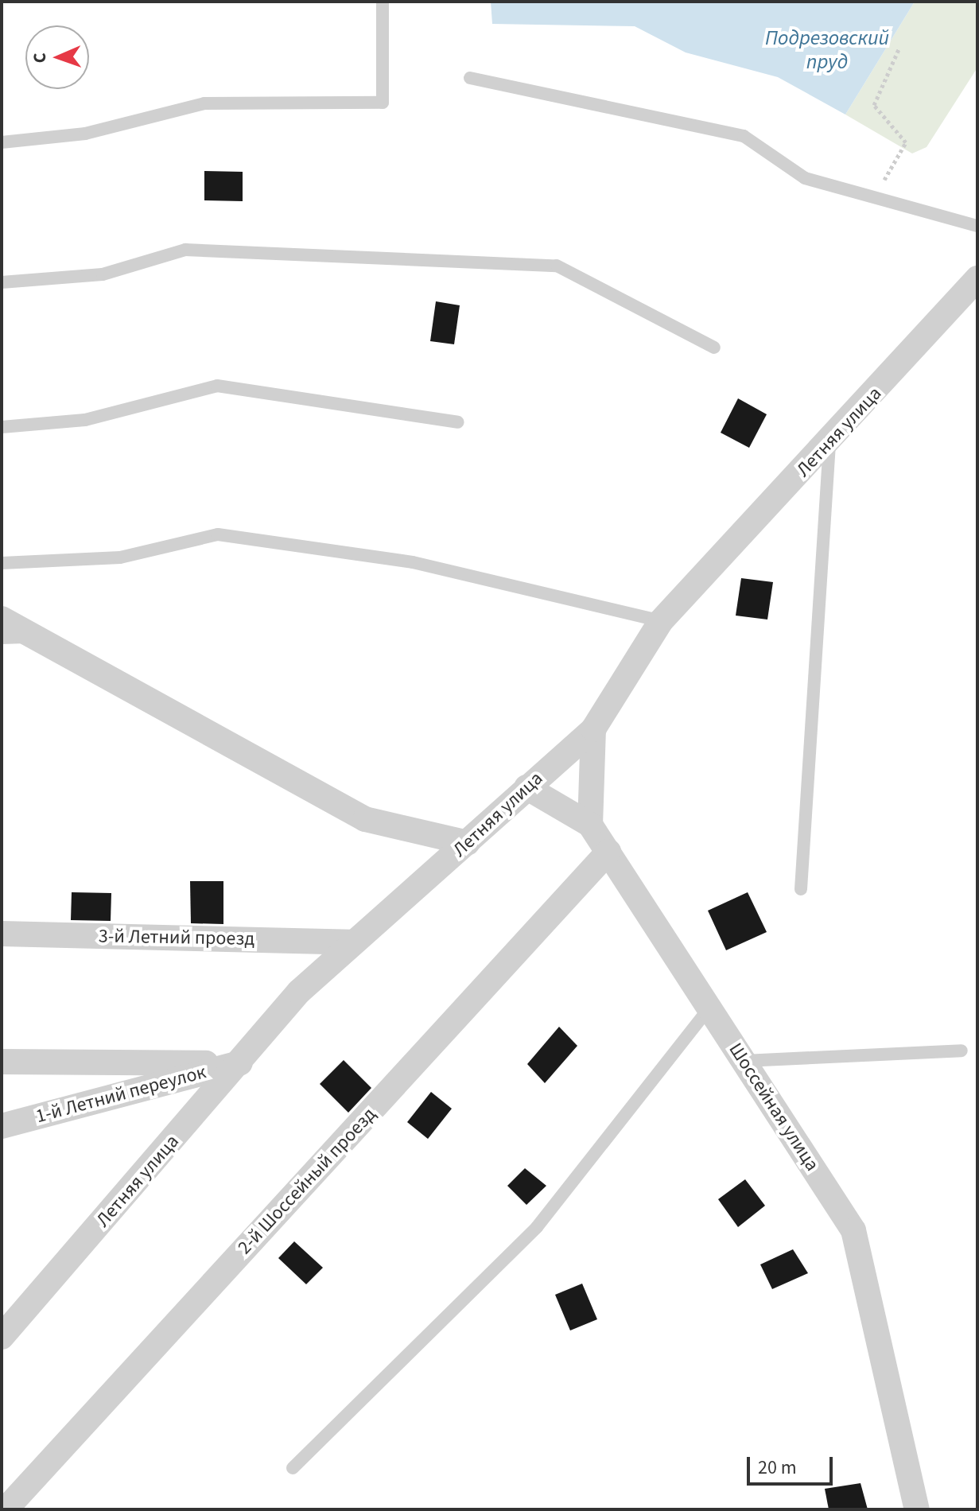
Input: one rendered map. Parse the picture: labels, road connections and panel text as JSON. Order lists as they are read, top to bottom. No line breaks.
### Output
{"streets":{"street":["Летняя улица","3-й Летний проезд","1-й Летний переулок","Шоссейная улица","2-й Шоссейный проезд"]},"crossings":[["Летняя улица","3-й Летний проезд"],["Летняя улица","1-й Летний переулок"],["Шоссейная улица","2-й Шоссейный проезд"]],"water":["Подрезовский пруд"],"scale_bar":"20 m","north":"left"}
